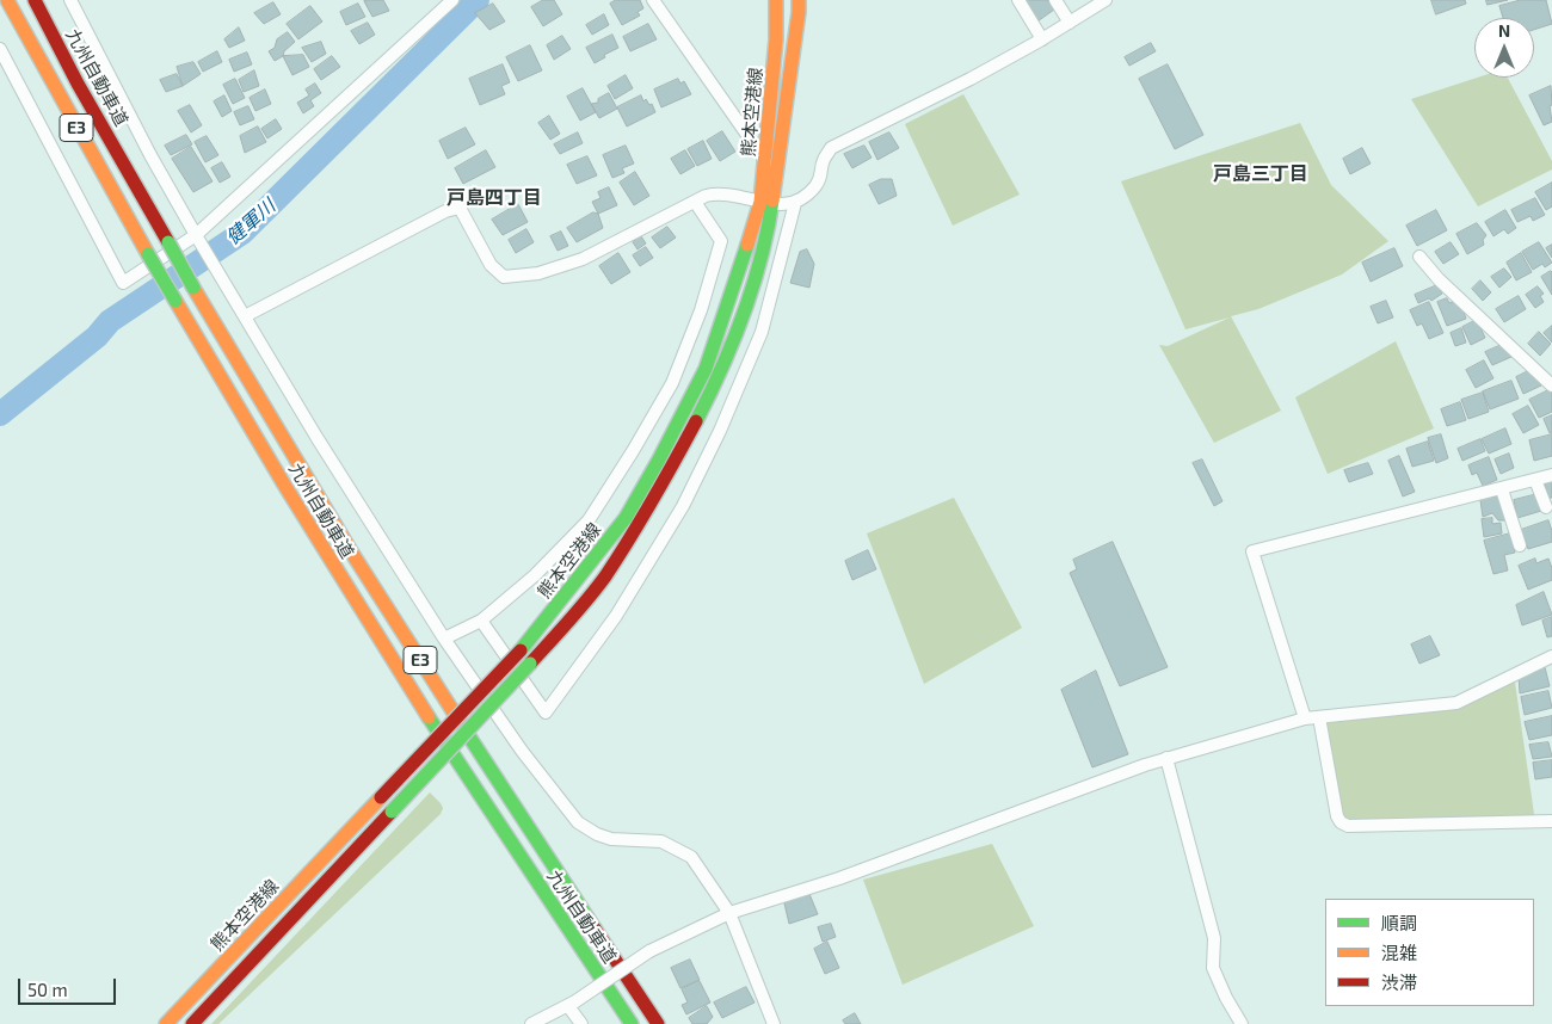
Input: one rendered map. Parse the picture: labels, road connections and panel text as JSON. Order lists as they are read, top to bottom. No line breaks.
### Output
{"streets":{"main road":["九州自動車道","熊本空港線","E3"]},"districts":["戸島三丁目","戸島四丁目"],"water":["健軍川"],"legend":["順調","混雑","渋滞"],"scale_bar":"50 m","north":"top"}
